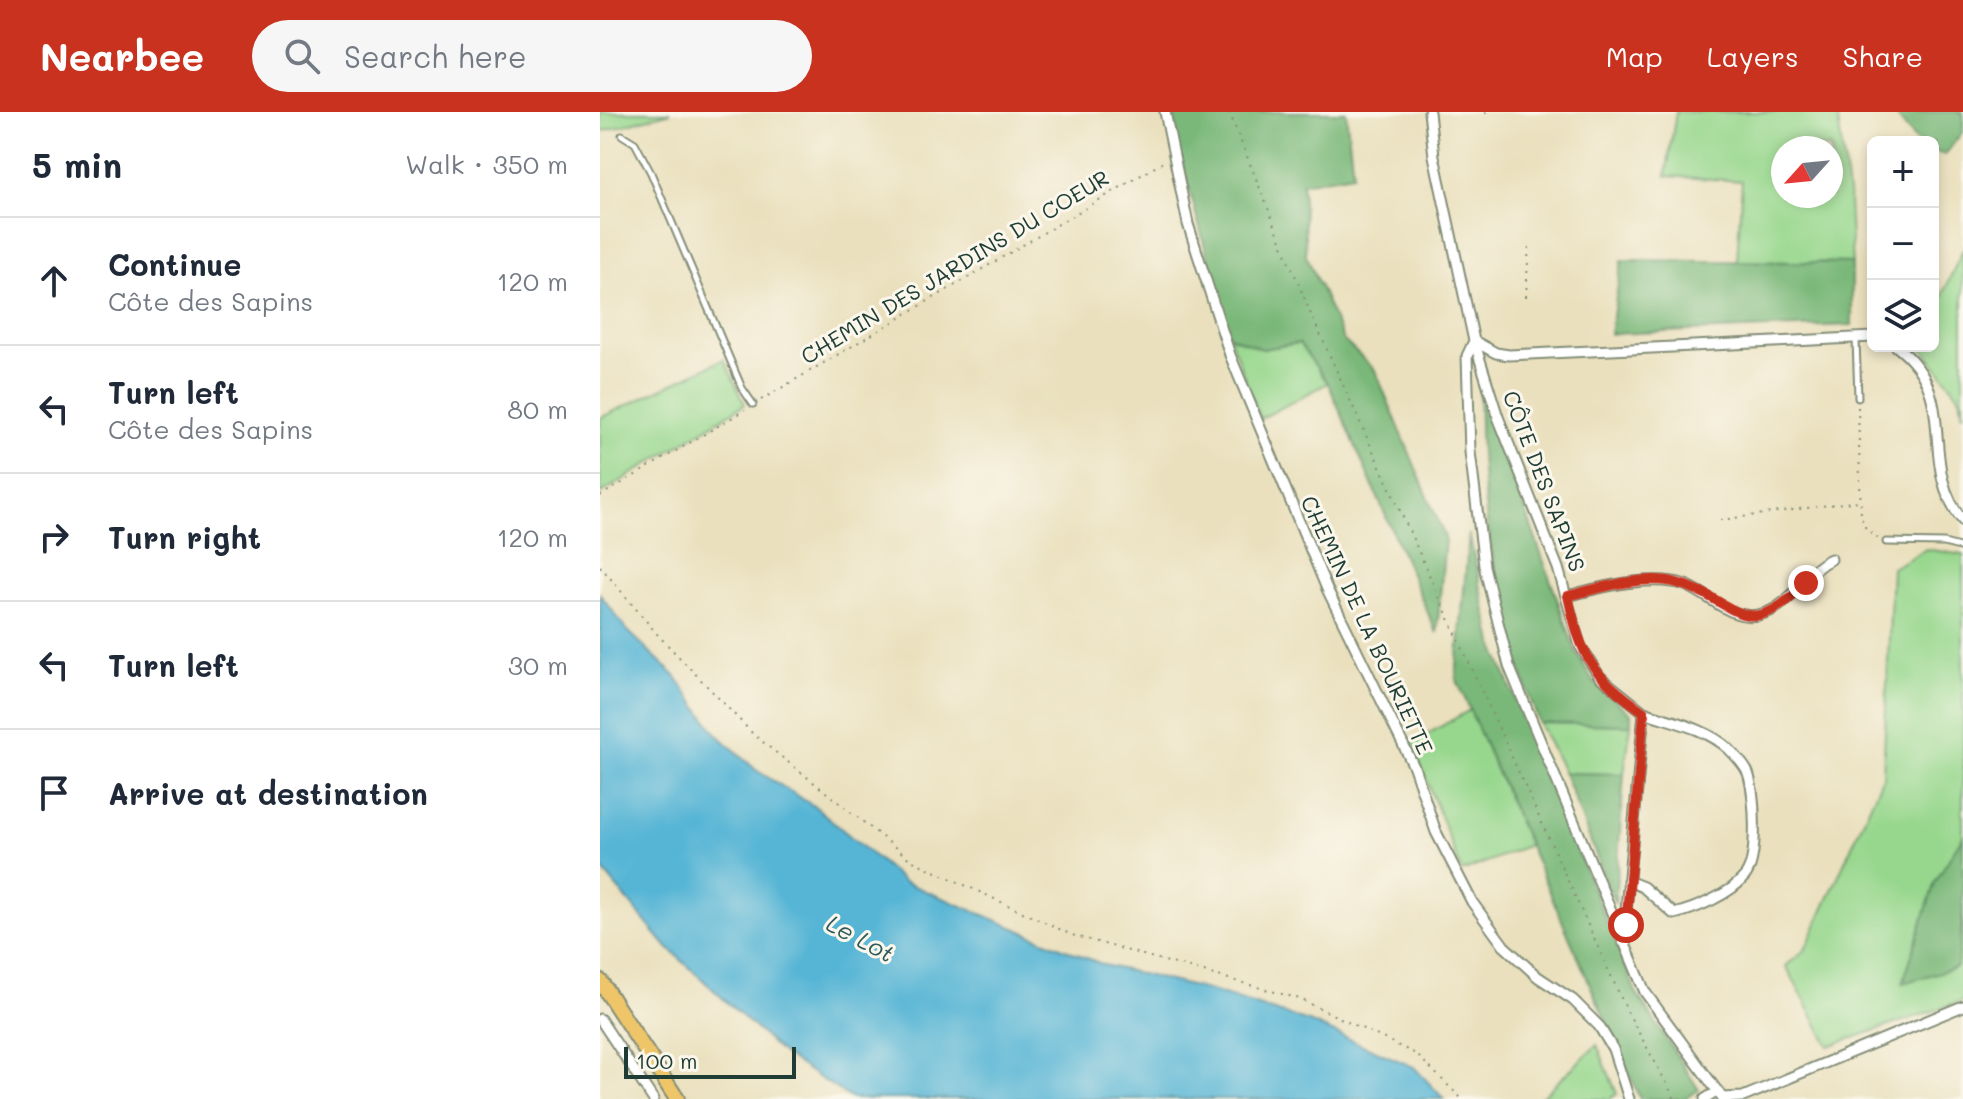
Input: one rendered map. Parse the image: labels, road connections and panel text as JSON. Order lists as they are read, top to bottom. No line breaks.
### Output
{"streets":{"street":["CÔTE DES SAPINS","CHEMIN DE LA BOURIETTE"],"path":["CHEMIN DES JARDINS DU COEUR"]},"crossings":[["CHEMIN DES JARDINS DU COEUR","CHEMIN DE LA BOURIETTE"]],"water":["Le Lot"],"scale_bar":"100 m","north":"bottom left","page":{"header":"Nearbee","search":"Search here","nav":["Map","Layers","Share"],"heading":["5 min","Walk · 350 m"],"map_buttons":["+","−"],"list":[["Continue","Côte des Sapins","120 m"],["Turn left","Côte des Sapins","80 m"],["Turn right","120 m"],["Turn left","30 m"],"Arrive at destination"],"scale":"100 m"}}
